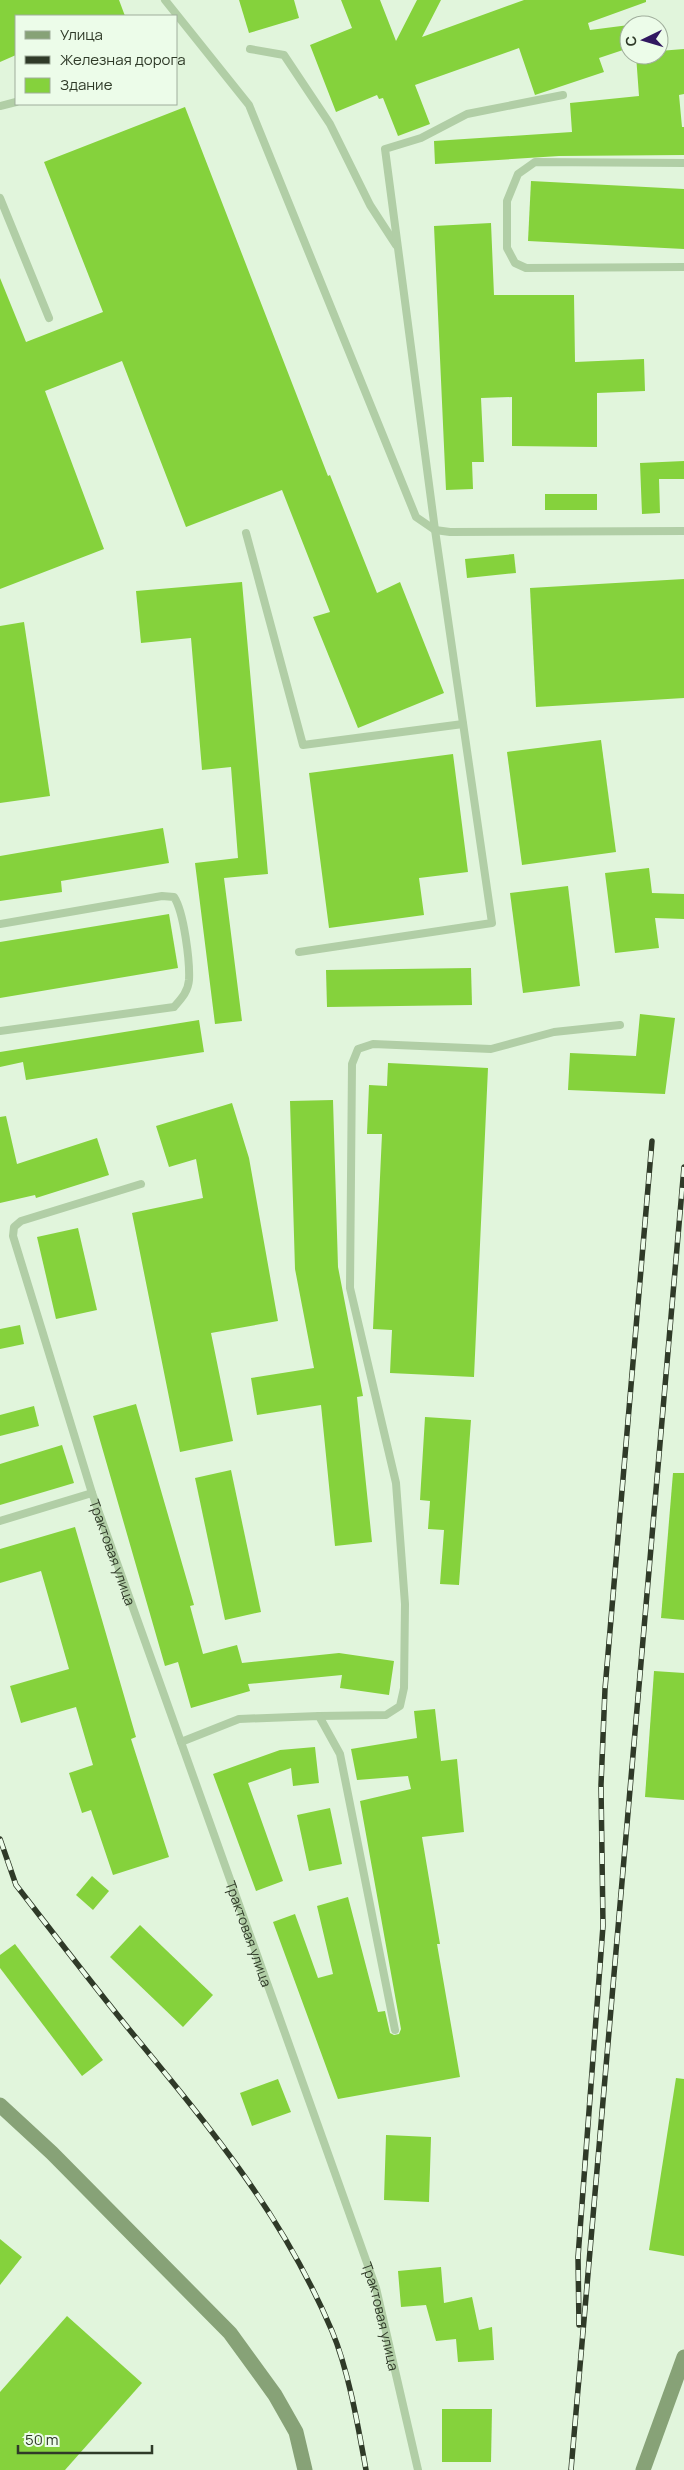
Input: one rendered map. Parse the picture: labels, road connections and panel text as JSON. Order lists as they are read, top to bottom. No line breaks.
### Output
{"streets":{"lane":["Трактовая улица"]},"legend":["Улица","Железная дорога","Здание"],"scale_bar":"50 m","north":"left"}
